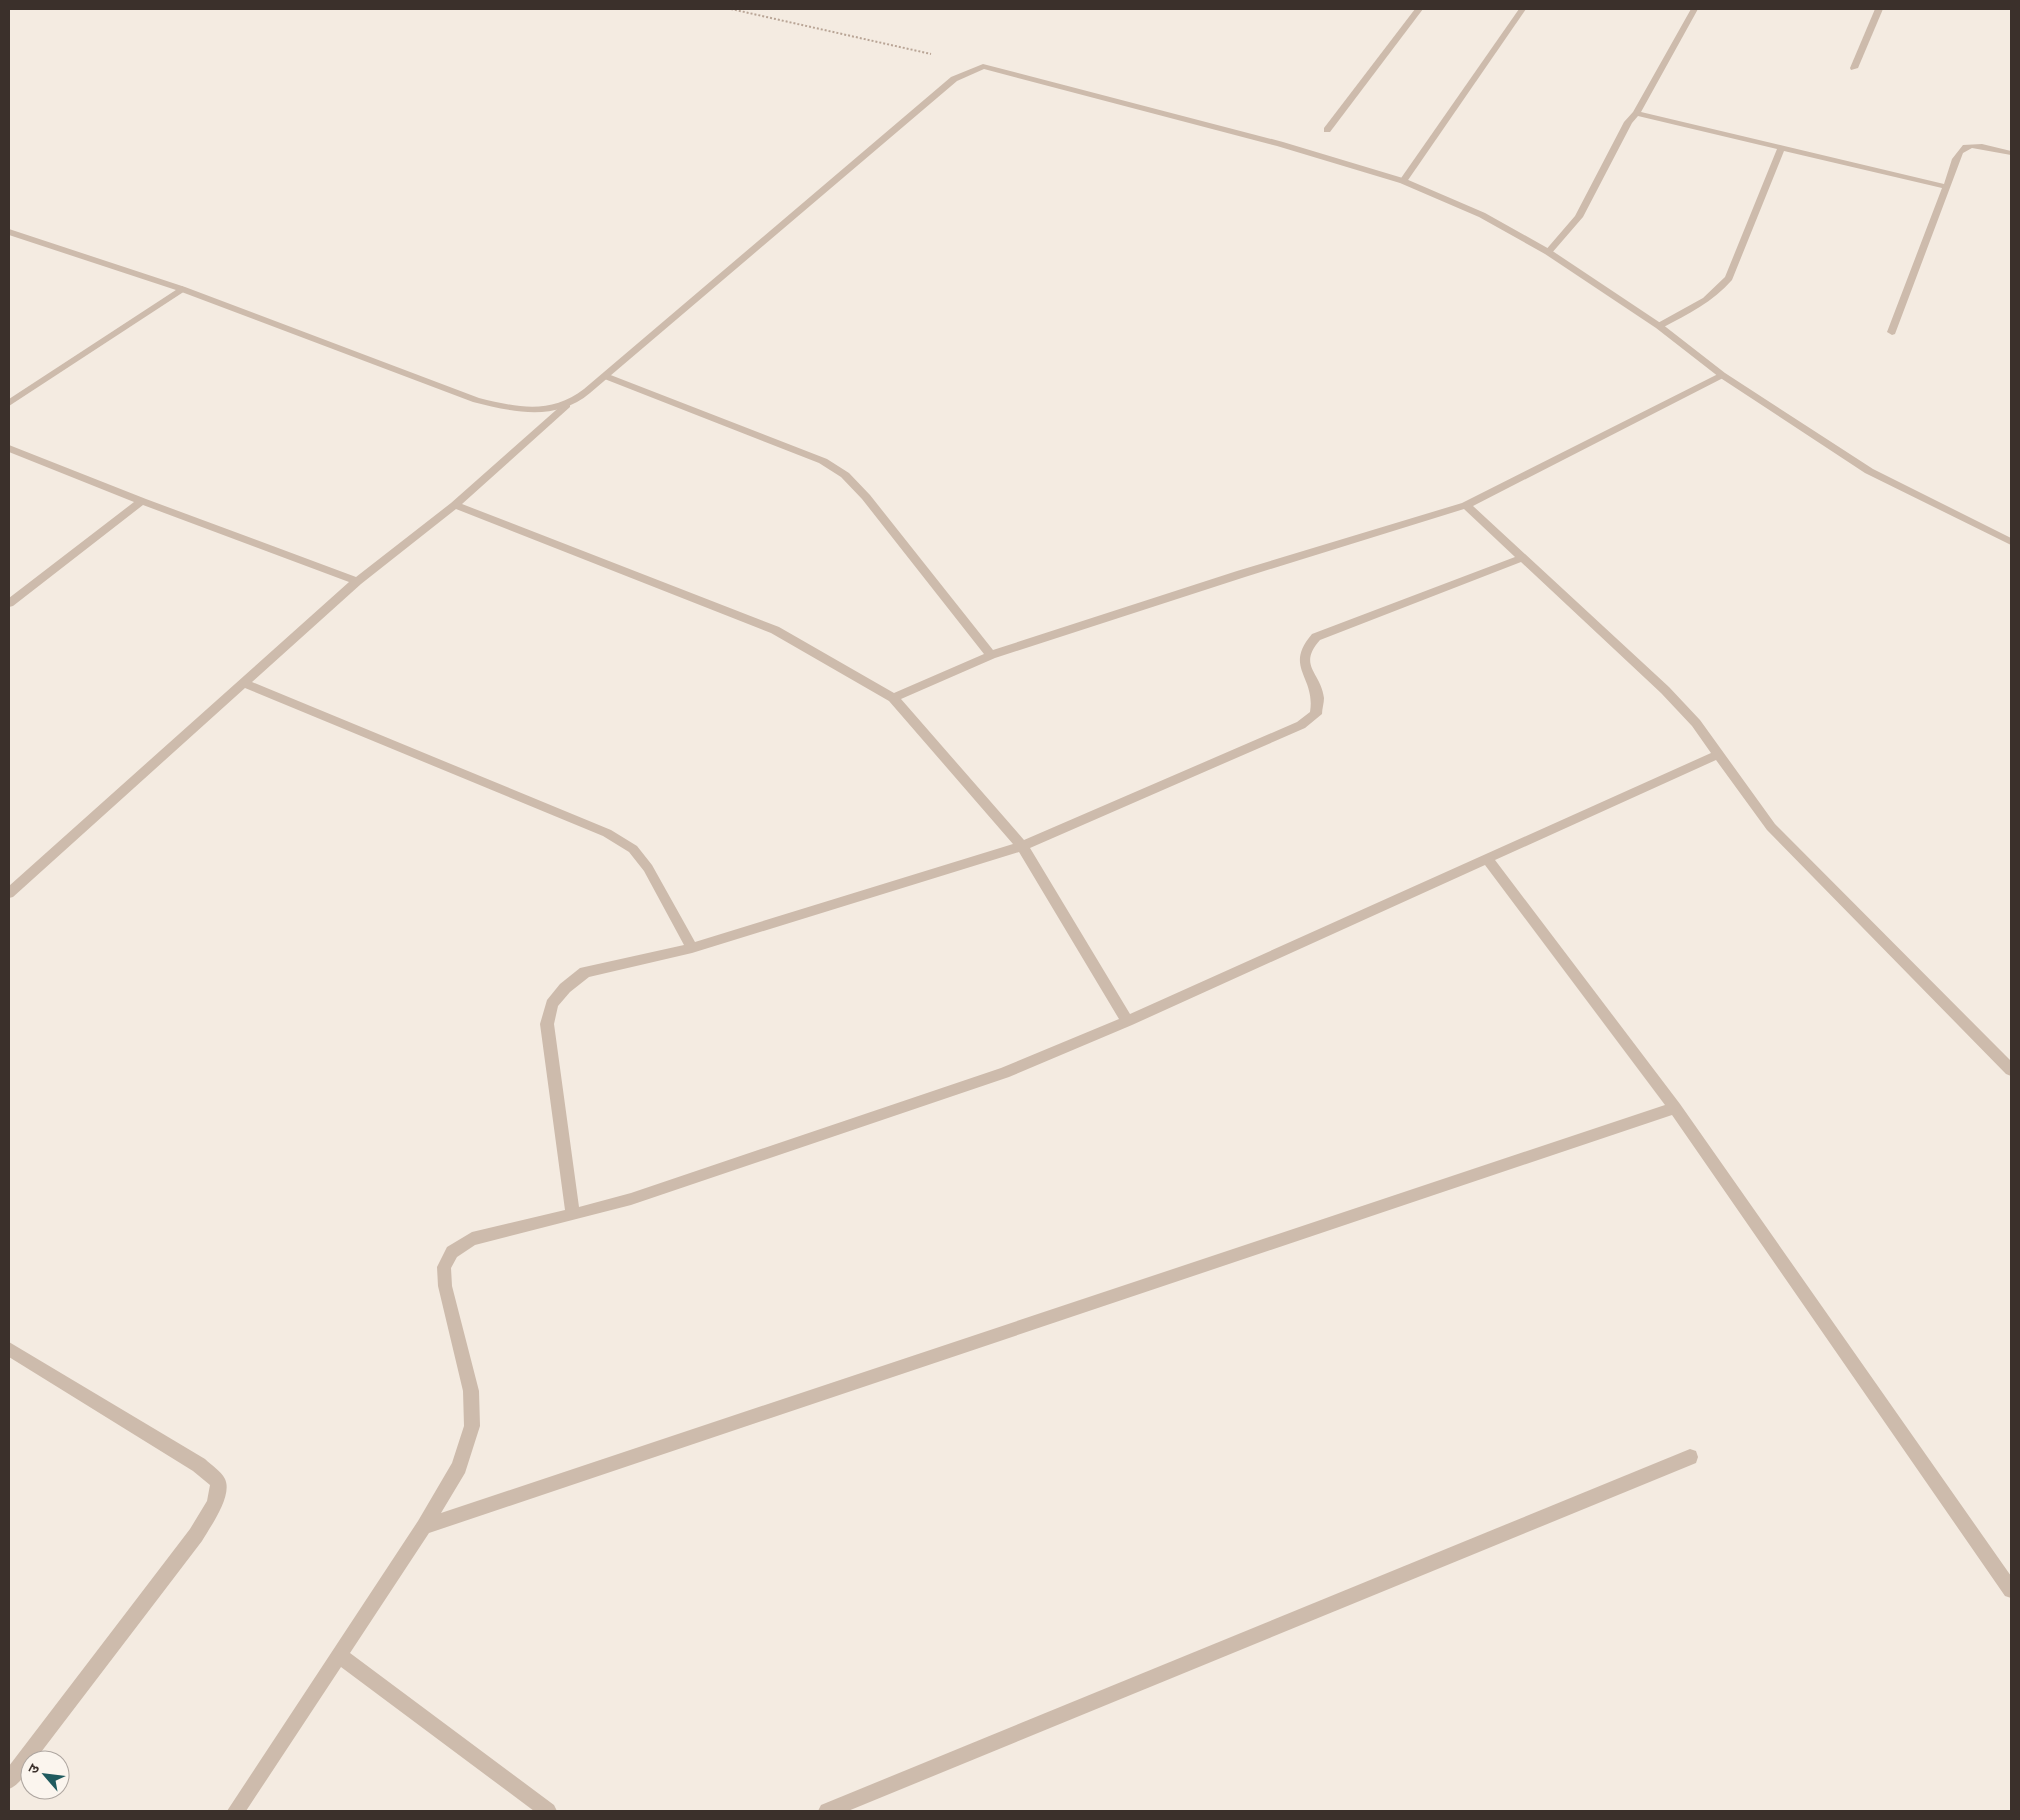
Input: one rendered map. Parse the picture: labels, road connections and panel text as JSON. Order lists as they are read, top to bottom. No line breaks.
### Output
{"north":"top left"}
